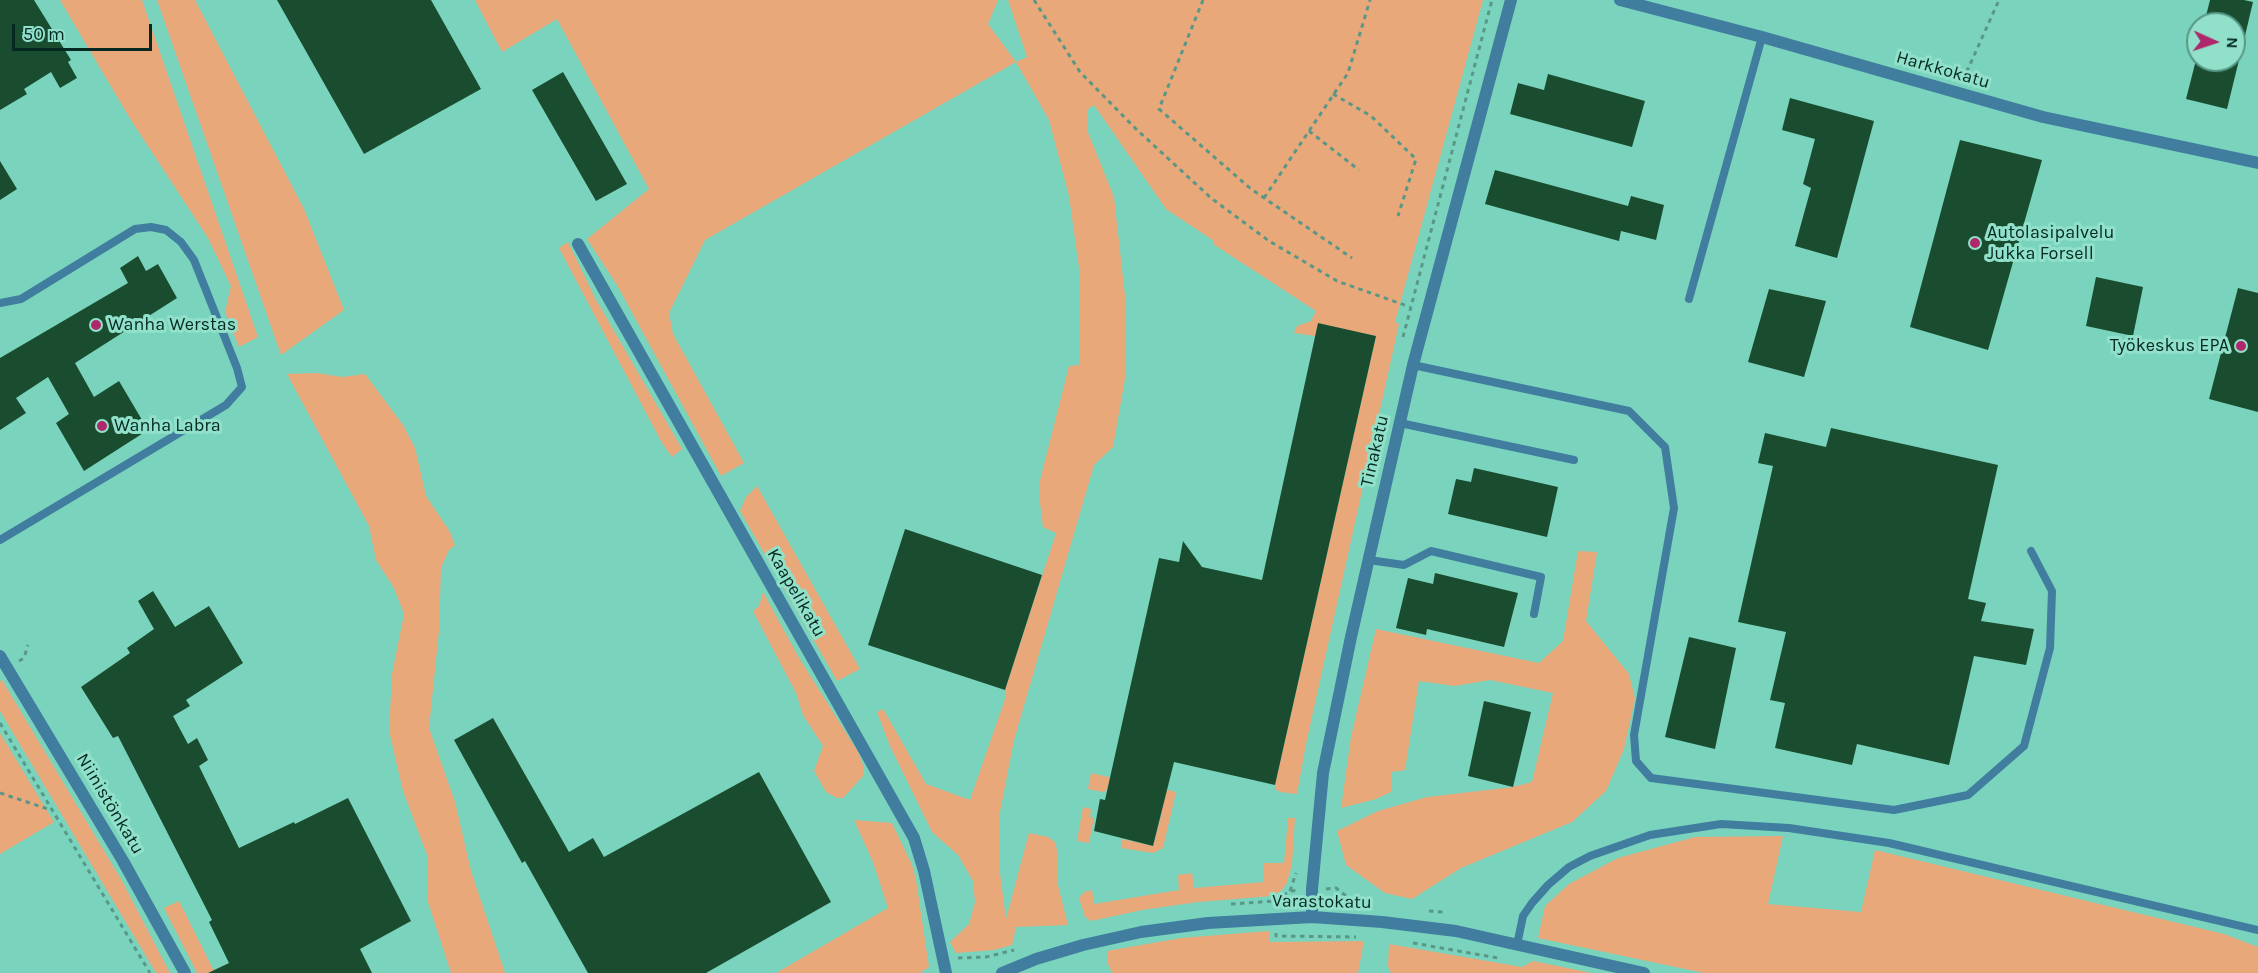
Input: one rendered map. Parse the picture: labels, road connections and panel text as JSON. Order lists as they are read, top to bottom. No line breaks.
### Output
{"streets":{"street":["Harkkokatu","Tinakatu","Kaapelikatu","Niinistönkatu","Varastokatu"]},"crossings":[["Tinakatu","Varastokatu"]],"places":["Autolasipalvelu Jukka Forsell","Wanha Werstas","Työkeskus EPA","Wanha Labra"],"scale_bar":"50 m","north":"right"}
